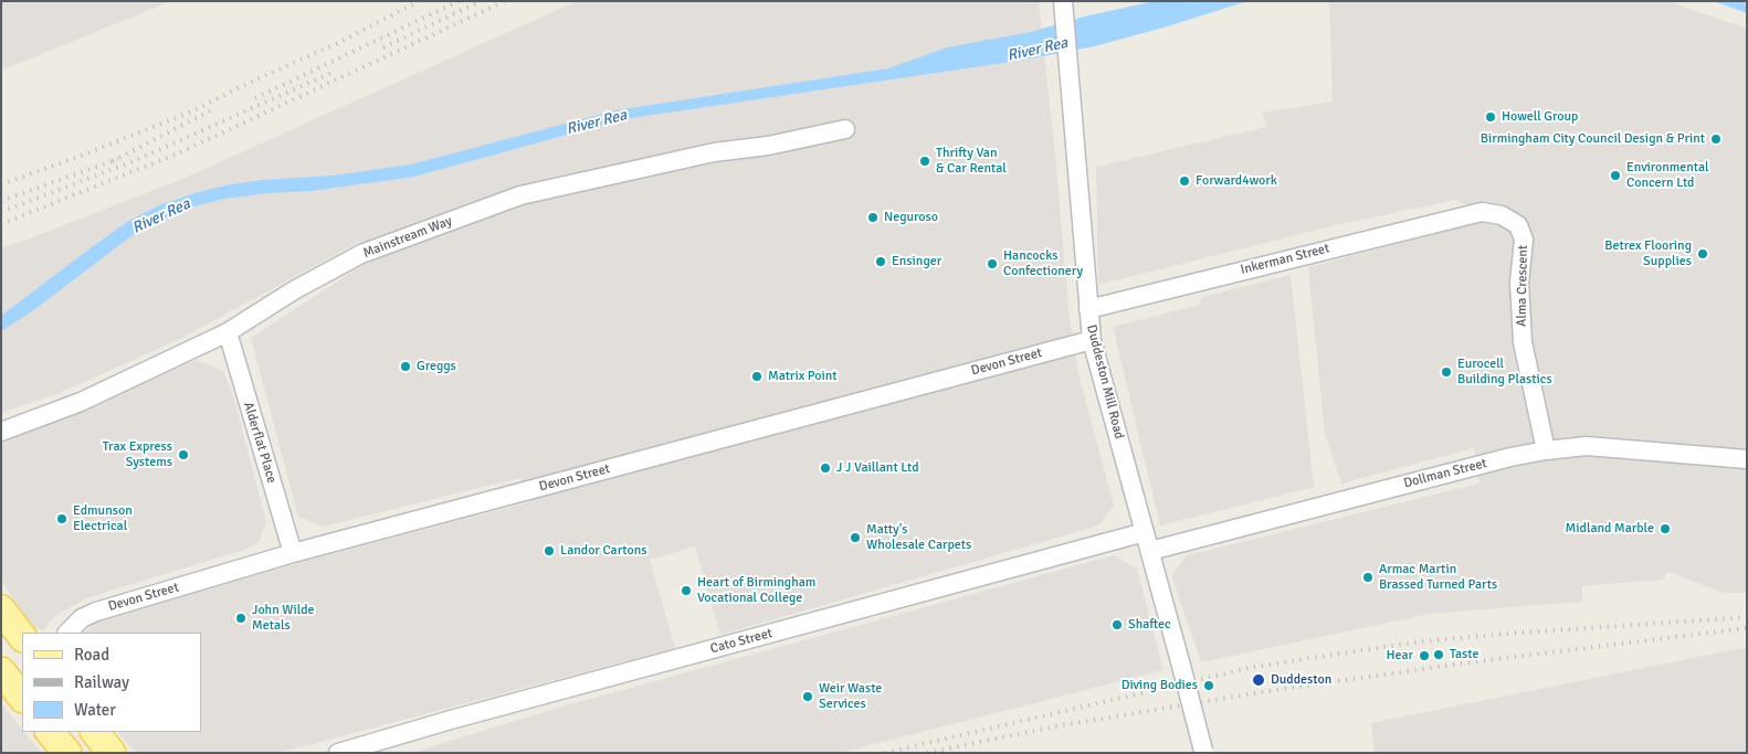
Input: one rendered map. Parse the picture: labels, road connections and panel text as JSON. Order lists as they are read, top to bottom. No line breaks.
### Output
{"streets":{"street":["Mainstream Way","Inkerman Street","Alma Crescent","Devon Street","Duddeston Mill Road","Alderflat Place","Dollman Street","Cato Street"]},"crossings":[["Mainstream Way","Alderflat Place"],["Inkerman Street","Alma Crescent"],["Inkerman Street","Duddeston Mill Road"],["Alma Crescent","Dollman Street"],["Devon Street","Duddeston Mill Road"],["Devon Street","Alderflat Place"],["Duddeston Mill Road","Dollman Street"],["Duddeston Mill Road","Cato Street"]],"water":["River Rea"],"places":["Howell Group","Birmingham City Council Design & Print","Thrifty Van & Car Rental","Environmental Concern Ltd","Forward4work","Neguroso","Betrex Flooring Supplies","Ensinger","Hancocks Confectionery","Greggs","Eurocell Building Plastics","Matrix Point","Trax Express Systems","J J Vaillant Ltd","Edmunson Electrical","Midland Marble","Matty's Wholesale Carpets","Landor Cartons","Armac Martin Brassed Turned Parts","Heart of Birmingham Vocational College","John Wilde Metals","Shaftec","Taste","Hear","Duddeston","Diving Bodies","Weir Waste Services"],"legend":["Road","Railway","Water"]}
